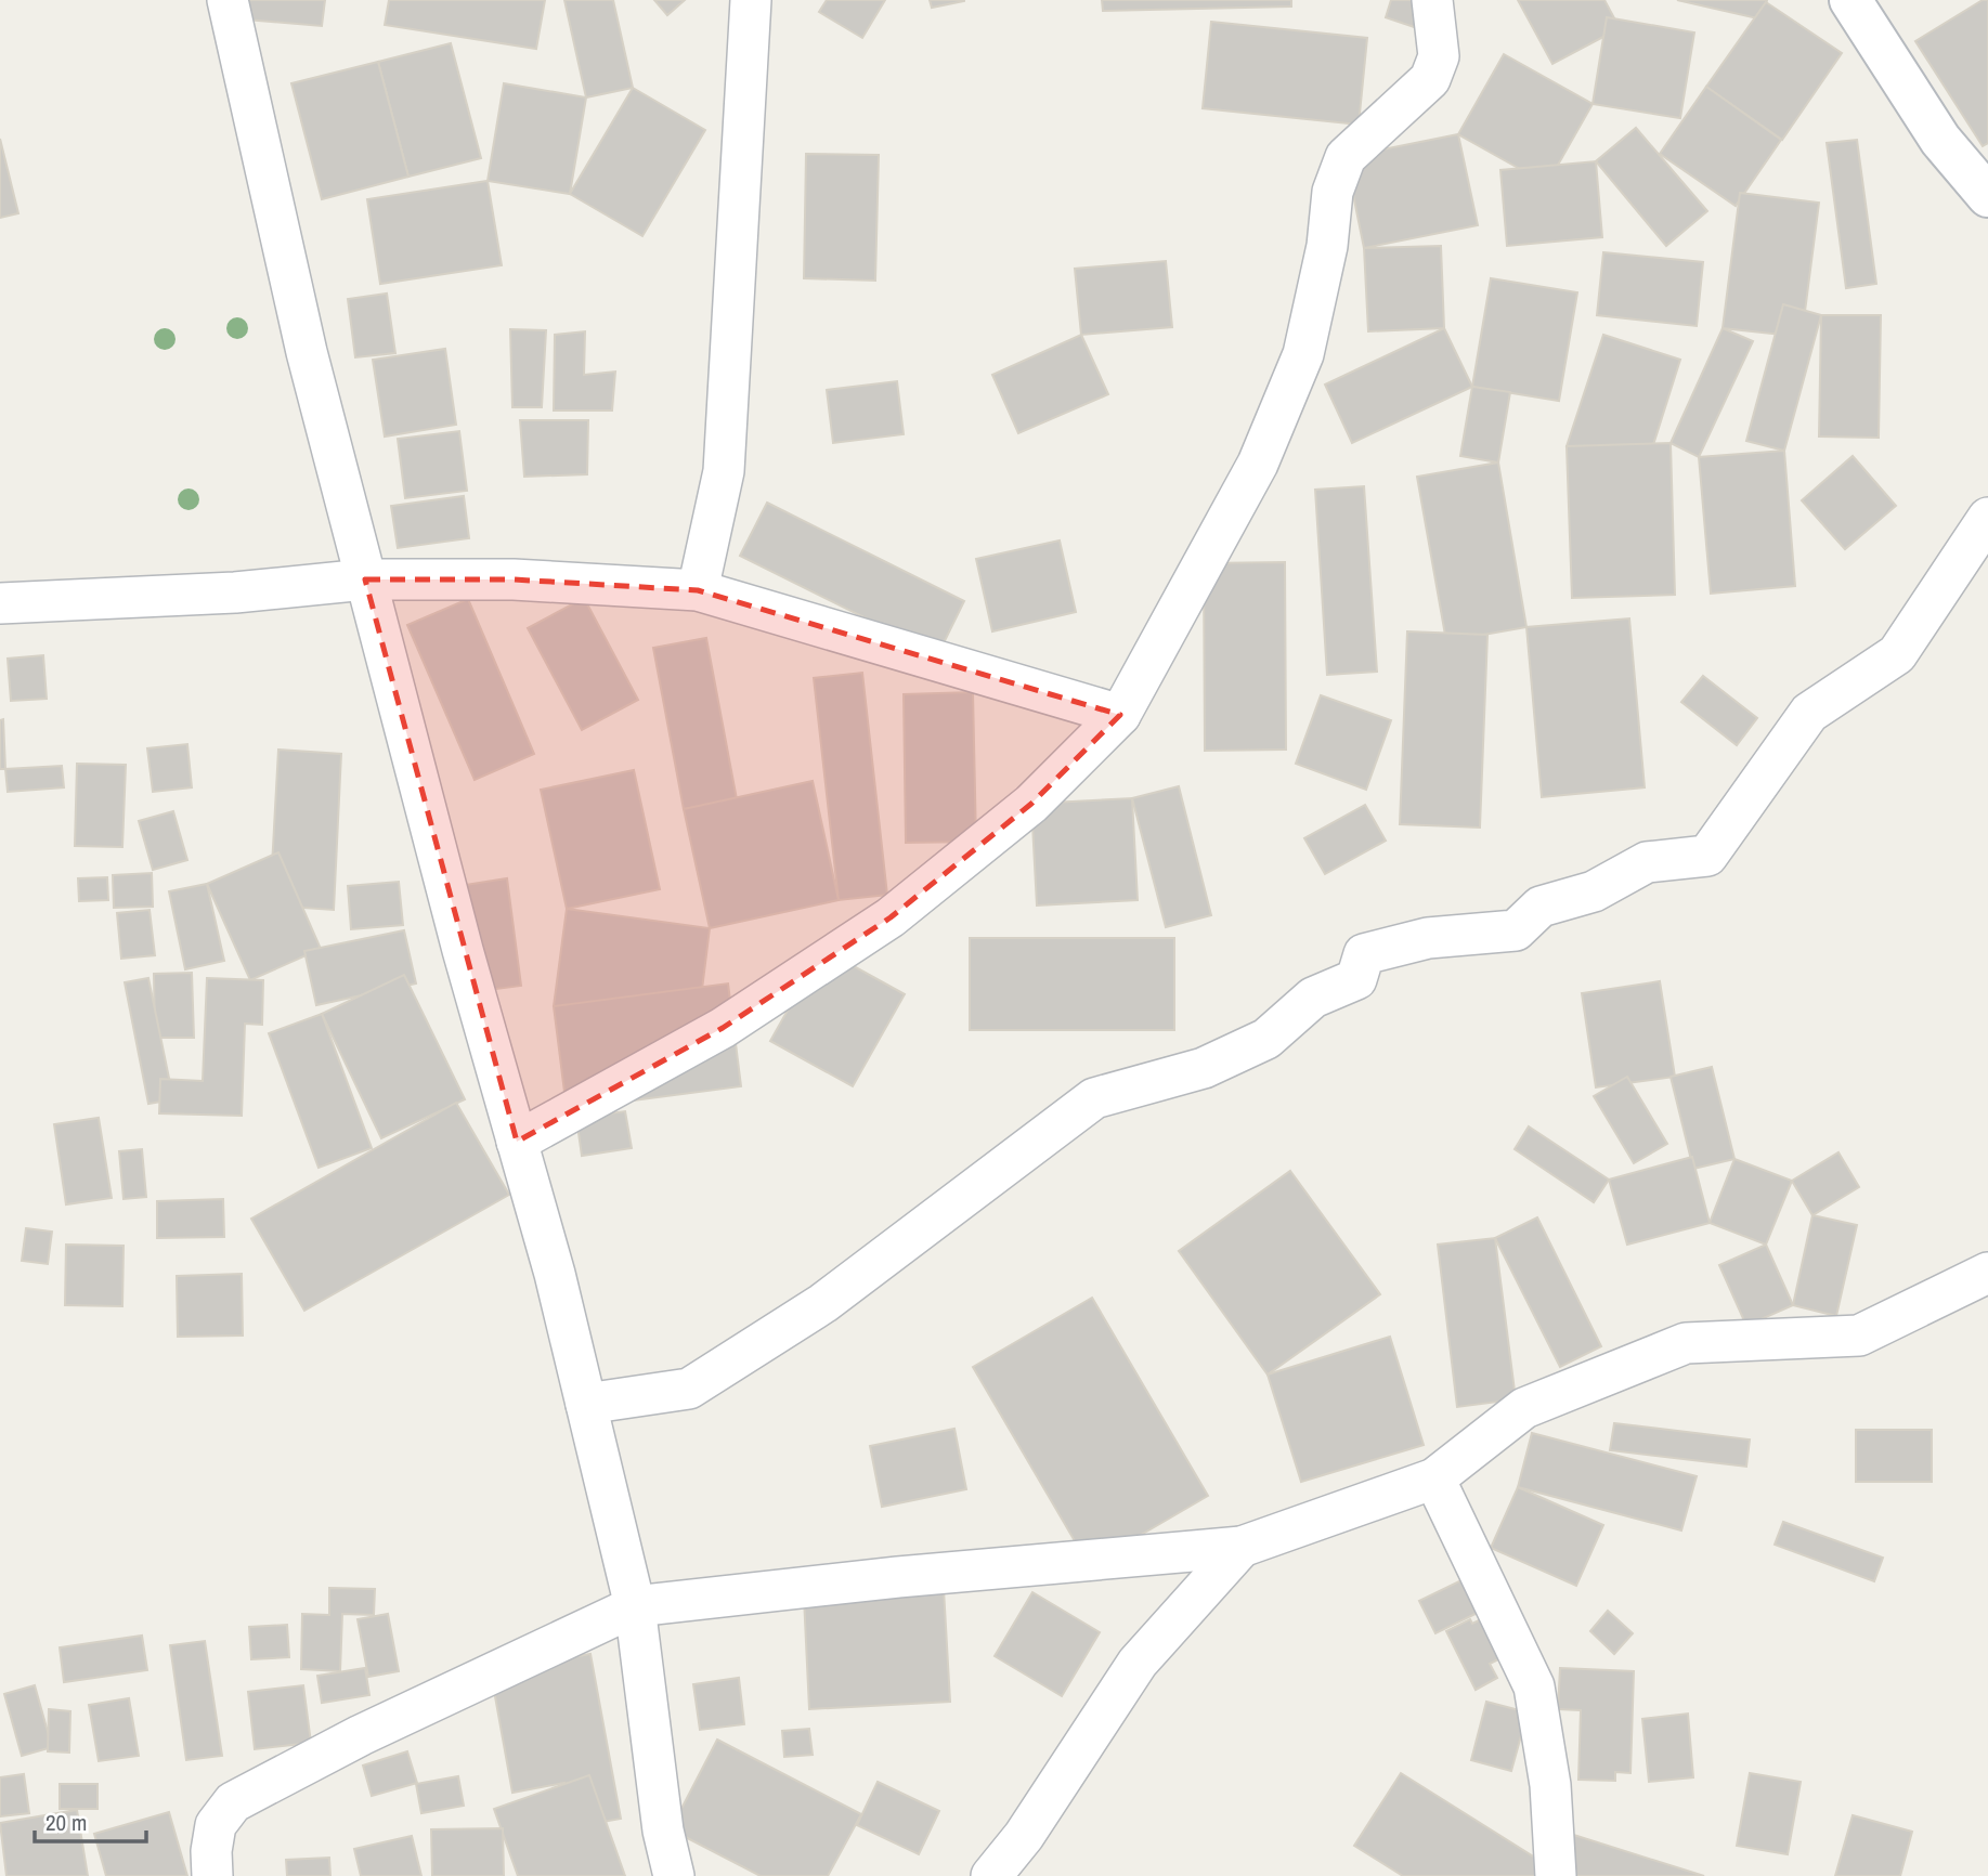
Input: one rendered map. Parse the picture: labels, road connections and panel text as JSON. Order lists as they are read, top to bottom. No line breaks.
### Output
{"scale_bar":"20 m"}
